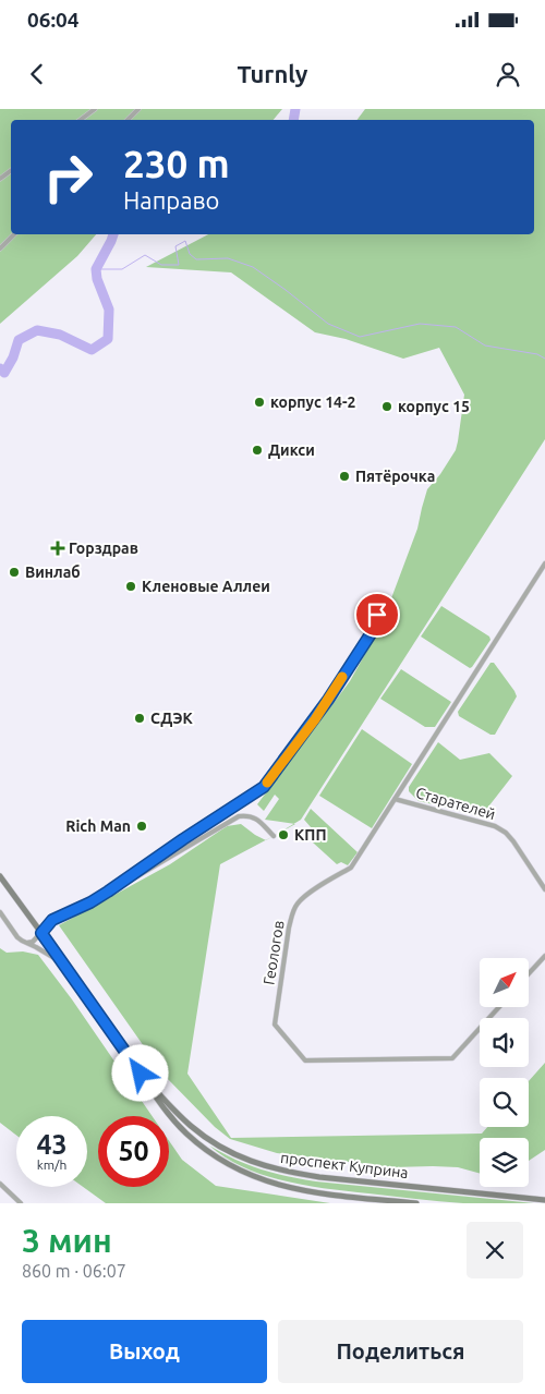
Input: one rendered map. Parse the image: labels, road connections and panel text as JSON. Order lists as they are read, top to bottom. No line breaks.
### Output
{"streets":{"main road":["проспект Куприна"],"street":["Старателей","Геологов"]},"crossings":[["Старателей","Геологов"]],"places":{"other":["корпус 14-2","корпус 15","Дикси","Пятёрочка","Винлаб","Кленовые Аллеи","СДЭК","Rich Man","КПП"],"health":["Горздрав"]},"north":"top right","page":{"status":"06:04","header":"Turnly","turn":["230 m","Направо"],"speed":"43 km/h","limit":"50","heading":["3 мин","860 m · 06:07"],"buttons":["Выход","Поделиться"]}}
